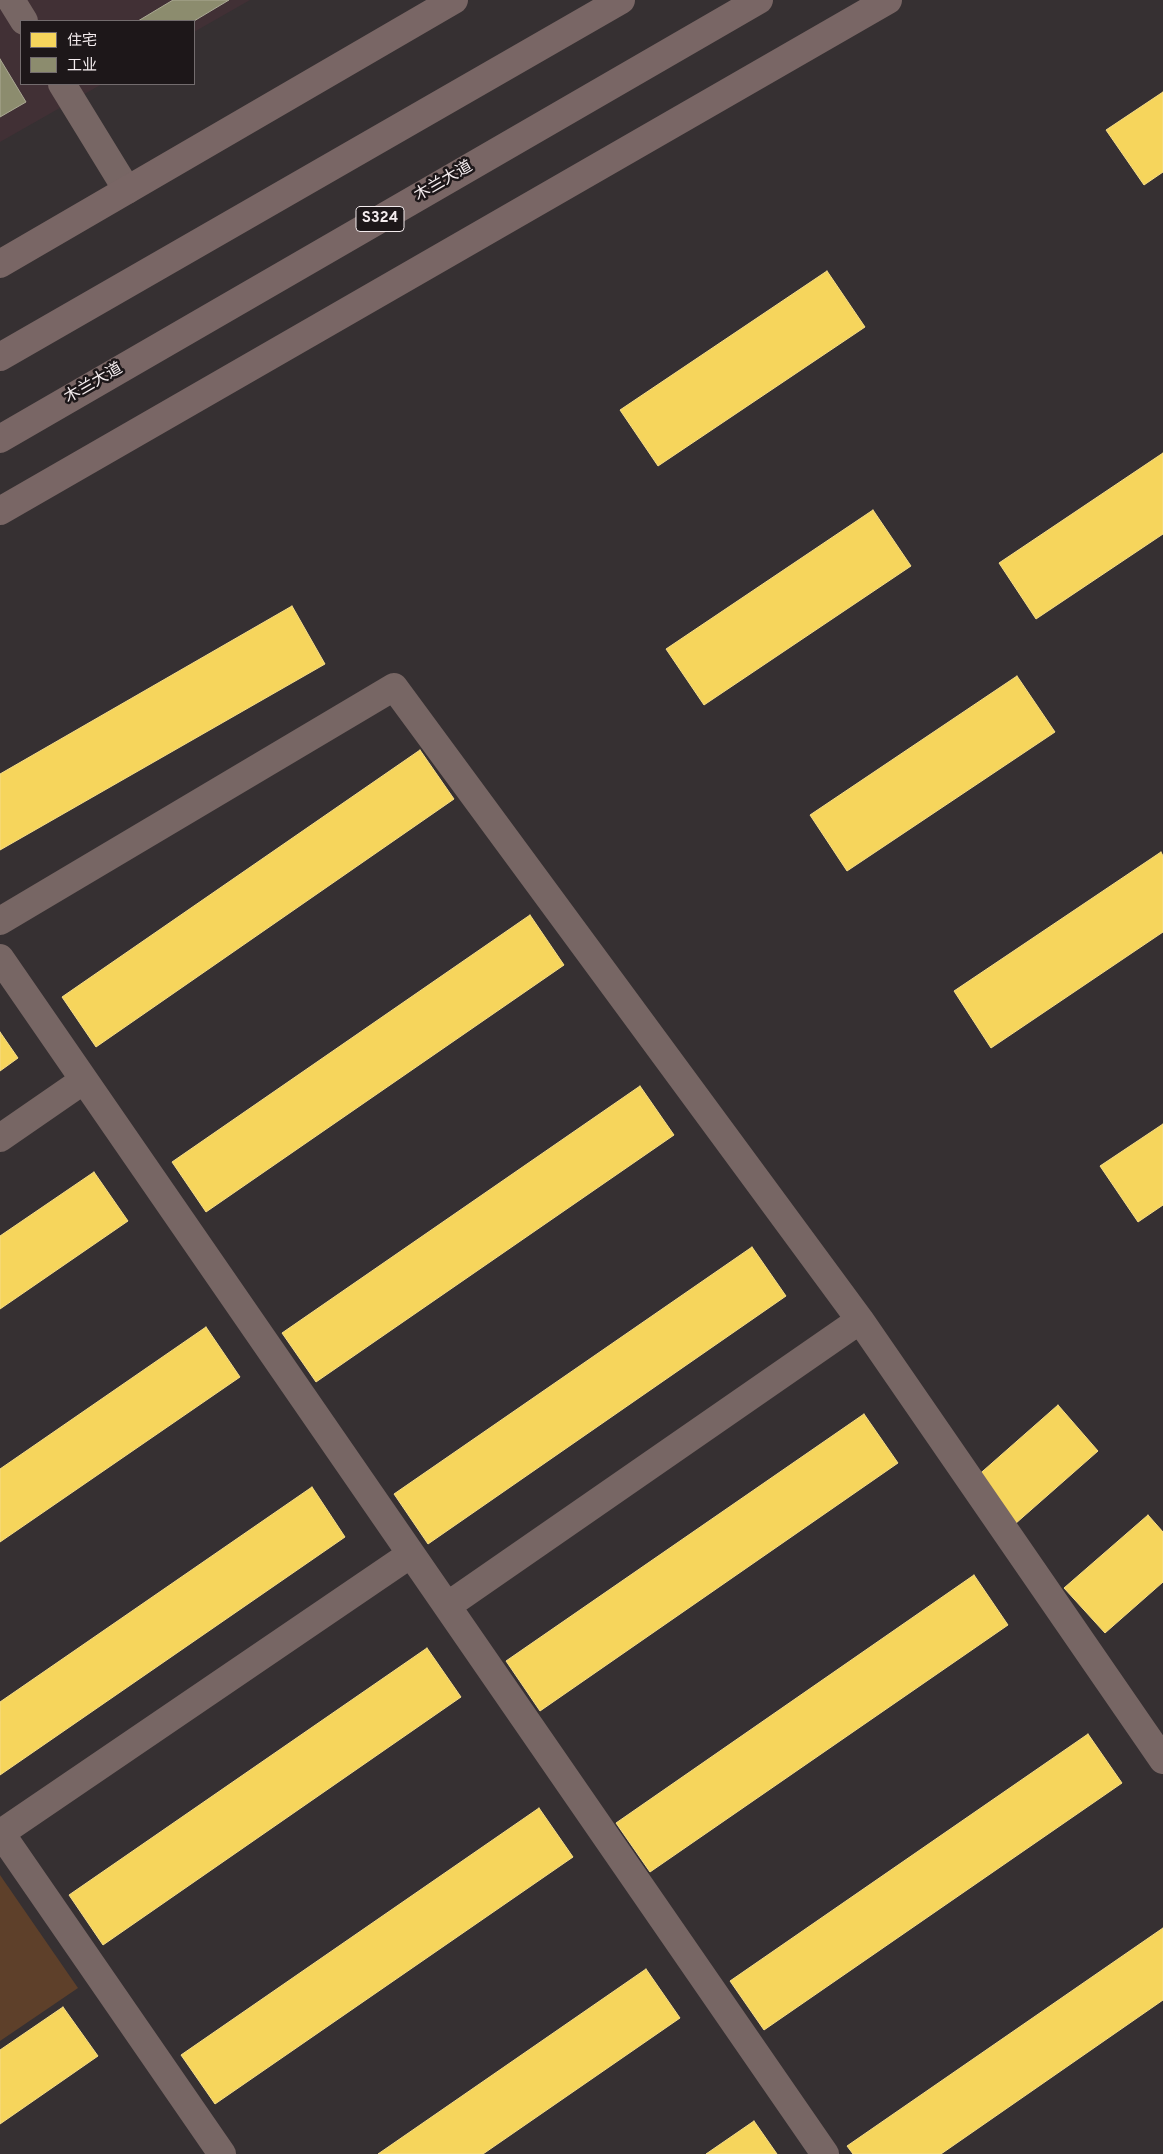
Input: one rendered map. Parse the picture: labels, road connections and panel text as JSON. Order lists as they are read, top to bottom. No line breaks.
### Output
{"streets":{"main road":["木兰大道","S324"]},"legend":["住宅","工业"]}
